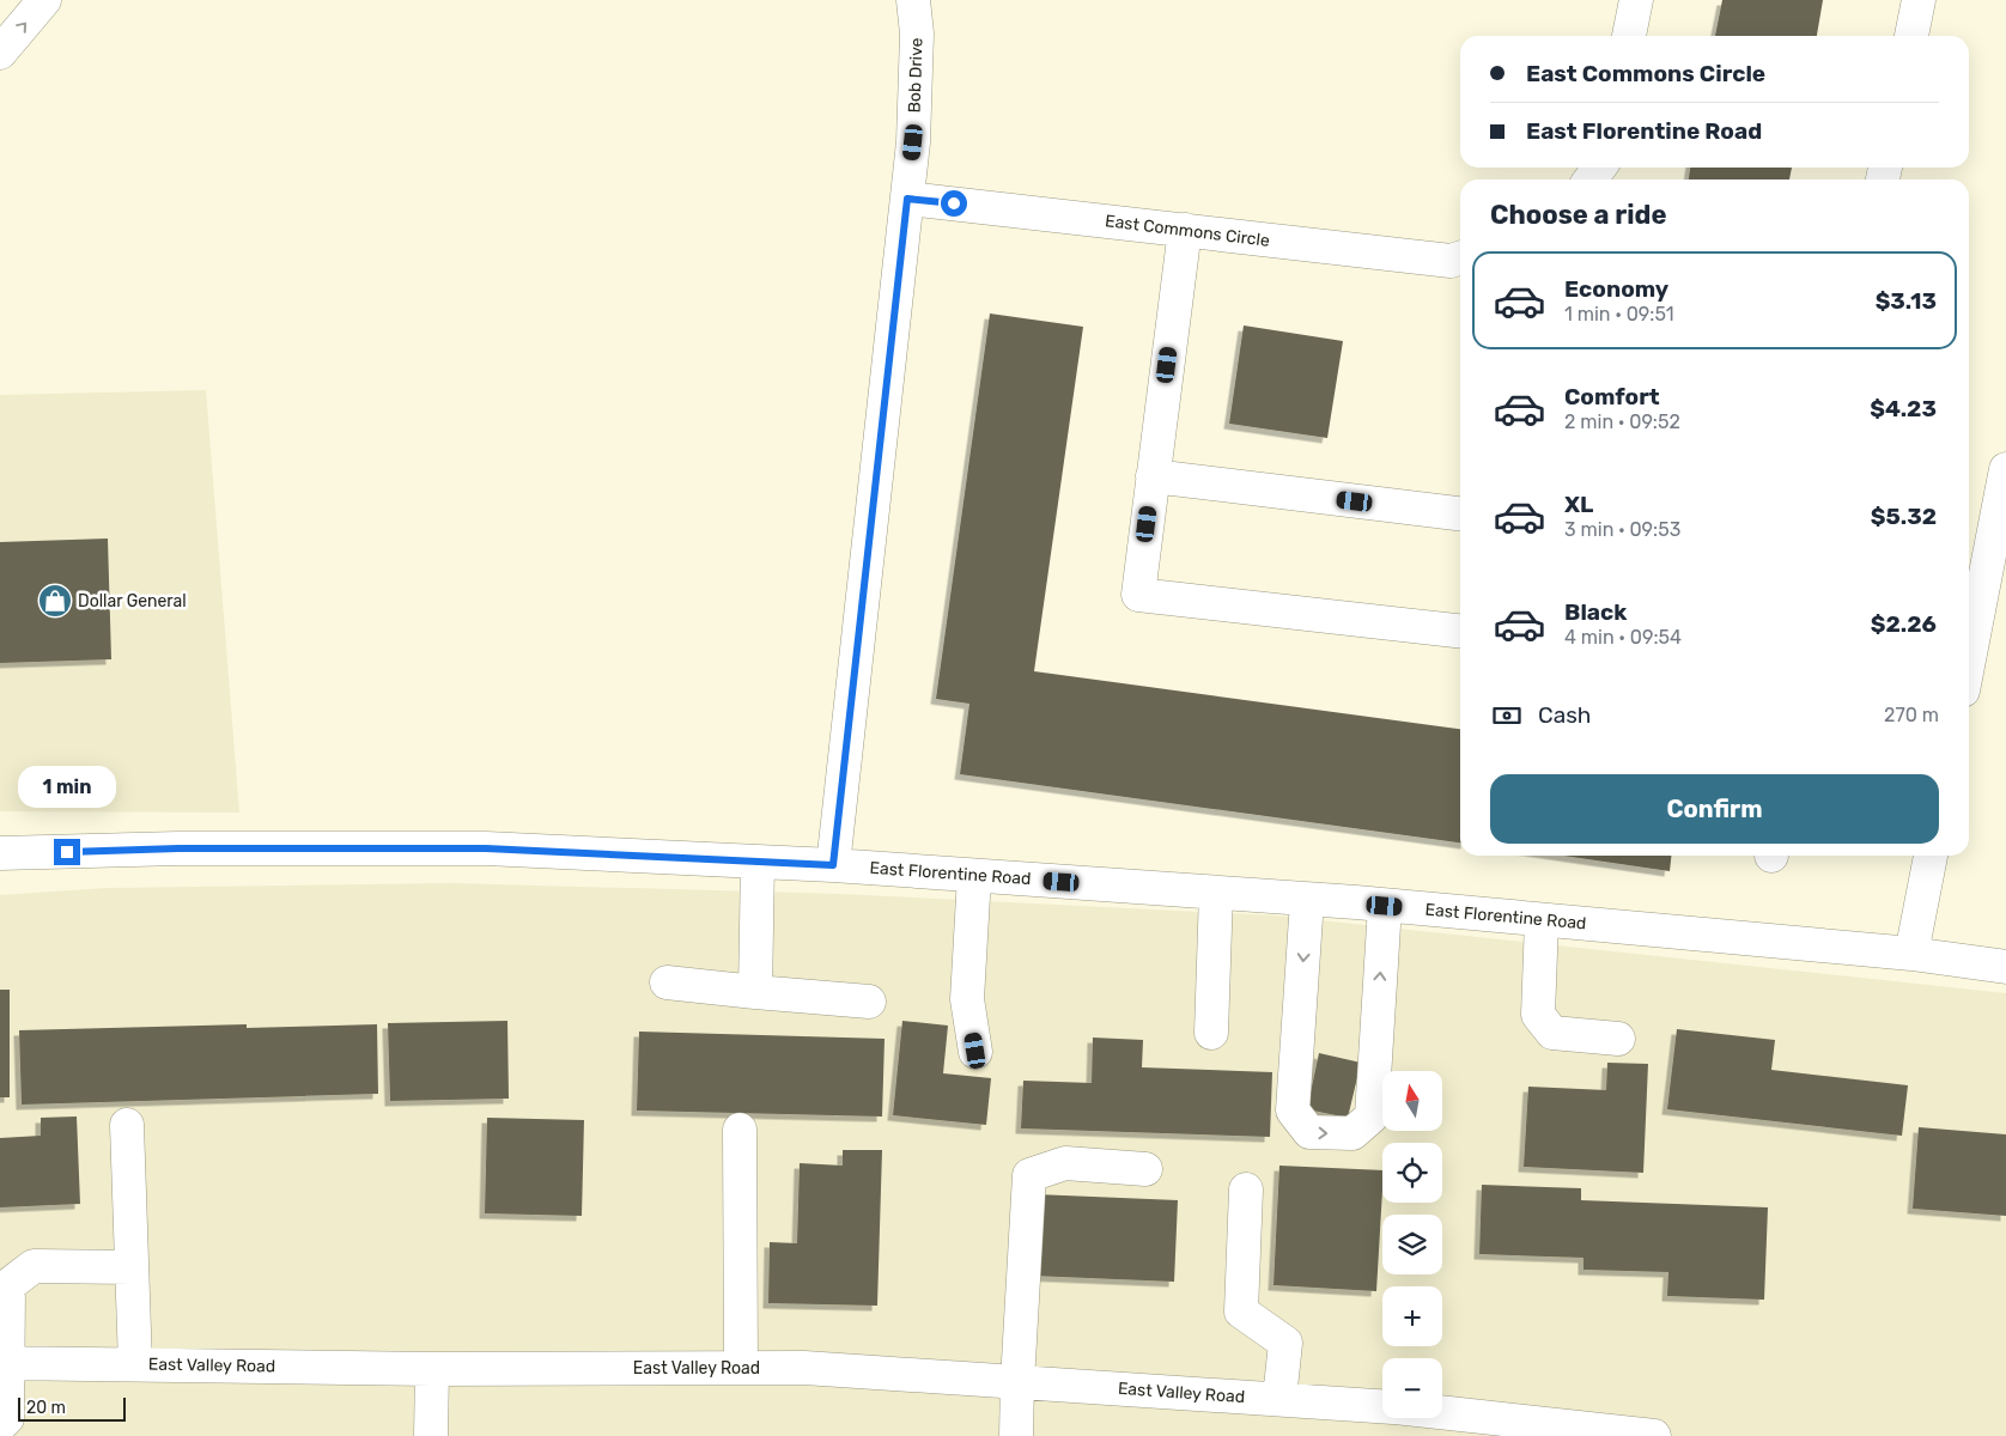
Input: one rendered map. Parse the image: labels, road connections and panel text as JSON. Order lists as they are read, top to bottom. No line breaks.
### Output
{"streets":{"street":["Bob Drive","East Commons Circle","East Florentine Road","East Valley Road"]},"crossings":[["Bob Drive","East Commons Circle"],["Bob Drive","East Florentine Road"]],"places":{"shop":["Dollar General"]},"scale_bar":"20 m","north":"top","page":{"banner":["East Commons Circle","East Florentine Road"],"heading":"Choose a ride","list":[{"name":"Economy","note":"1 min · 09:51","value":"$3.13"},{"name":"Comfort","note":"2 min · 09:52","value":"$4.23"},{"name":"XL","note":"3 min · 09:53","value":"$5.32"},{"name":"Black","note":"4 min · 09:54","value":"$2.26"}],"pay":["Cash","270 m"],"buttons":"Confirm","bubble":"1 min","map_buttons":["+","−"],"scale":"20 m"}}
